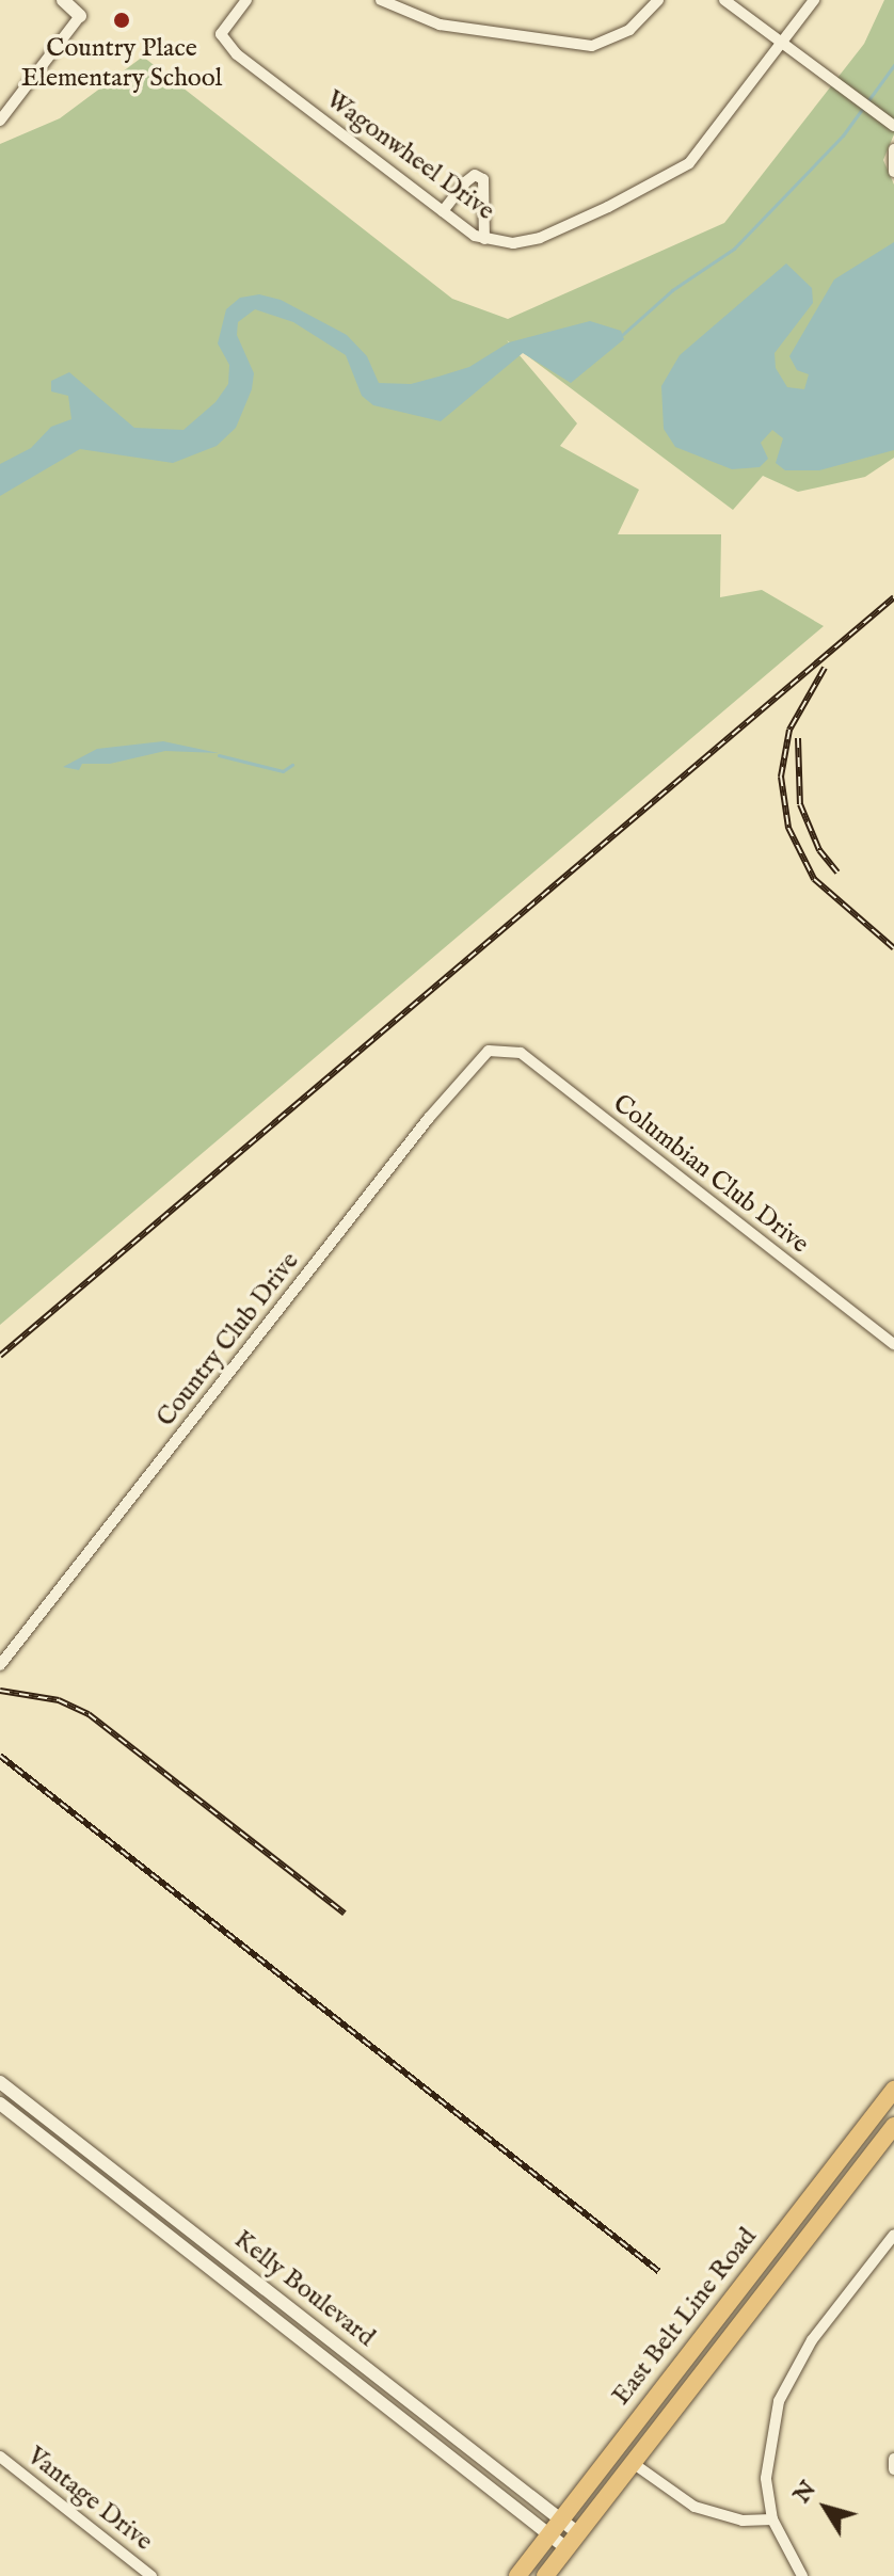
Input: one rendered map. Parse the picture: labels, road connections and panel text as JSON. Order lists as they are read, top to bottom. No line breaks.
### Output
{"streets":{"main road":["East Belt Line Road"],"street":["Wagonwheel Drive","Columbian Club Drive","Country Club Drive","Kelly Boulevard","Vantage Drive"]},"crossings":[["Columbian Club Drive","Country Club Drive"],["Kelly Boulevard","East Belt Line Road"]],"places":["Country Place Elementary School"],"north":"top left"}
